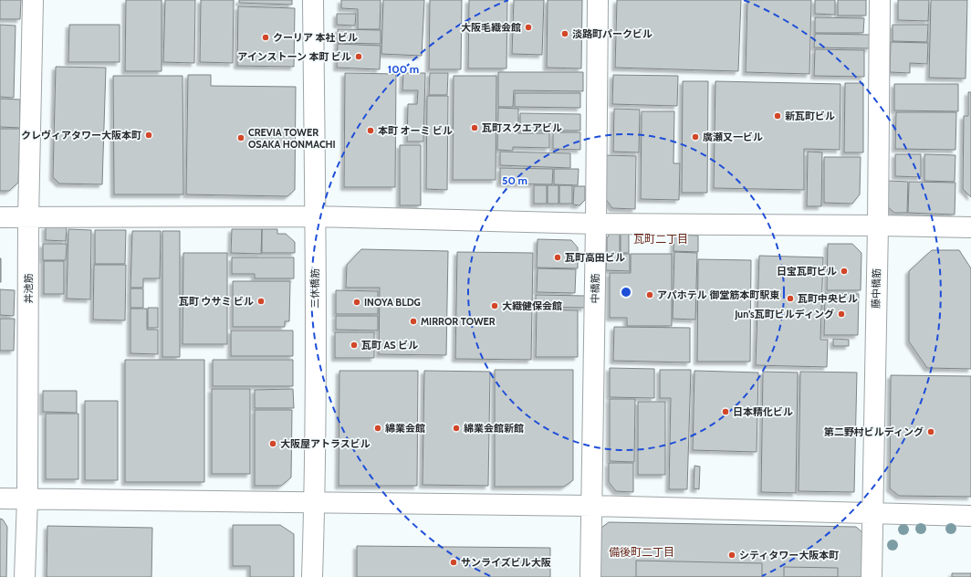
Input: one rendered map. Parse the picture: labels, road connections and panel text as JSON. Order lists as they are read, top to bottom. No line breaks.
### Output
{"streets":{"street":["丼池筋","三休橋筋","中橋筋","藤中橋筋"]},"districts":["瓦町二丁目","備後町二丁目"],"places":["大阪毛織会館","淡路町パークビル","クーリア 本社 ビル","アインストーン 本町 ビル","新瓦町ビル","瓦町スクエアビル","本町 オーミ ビル","クレヴィアタワー大阪本町","廣瀬又一ビル","CREVIA TOWER OSAKA HONMACHI","瓦町高田ビル","日宝瓦町ビル","アパホテル 御堂筋本町駅東","瓦町中央ビル","瓦町 ウサミ ビル","INOYA BLDG","大織健保会館","Jun’s瓦町ビルディング","MIRROR TOWER","瓦町 AS ビル","日本精化ビル","綿業会館","綿業会館新館","第二野村ビルディング","大阪屋アトラスビル","シティタワー大阪本町","サンライズビル大阪"],"rings":["100 m","50 m"]}
